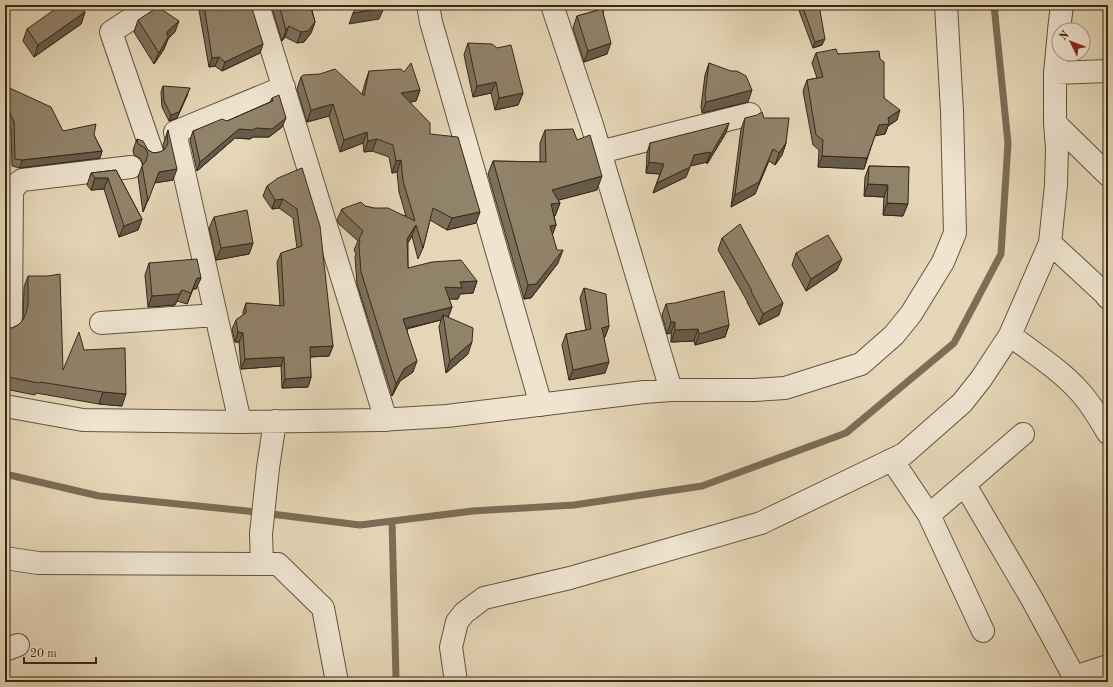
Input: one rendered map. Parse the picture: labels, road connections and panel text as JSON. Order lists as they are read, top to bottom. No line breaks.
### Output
{"scale_bar":"20 m","north":"top left"}
